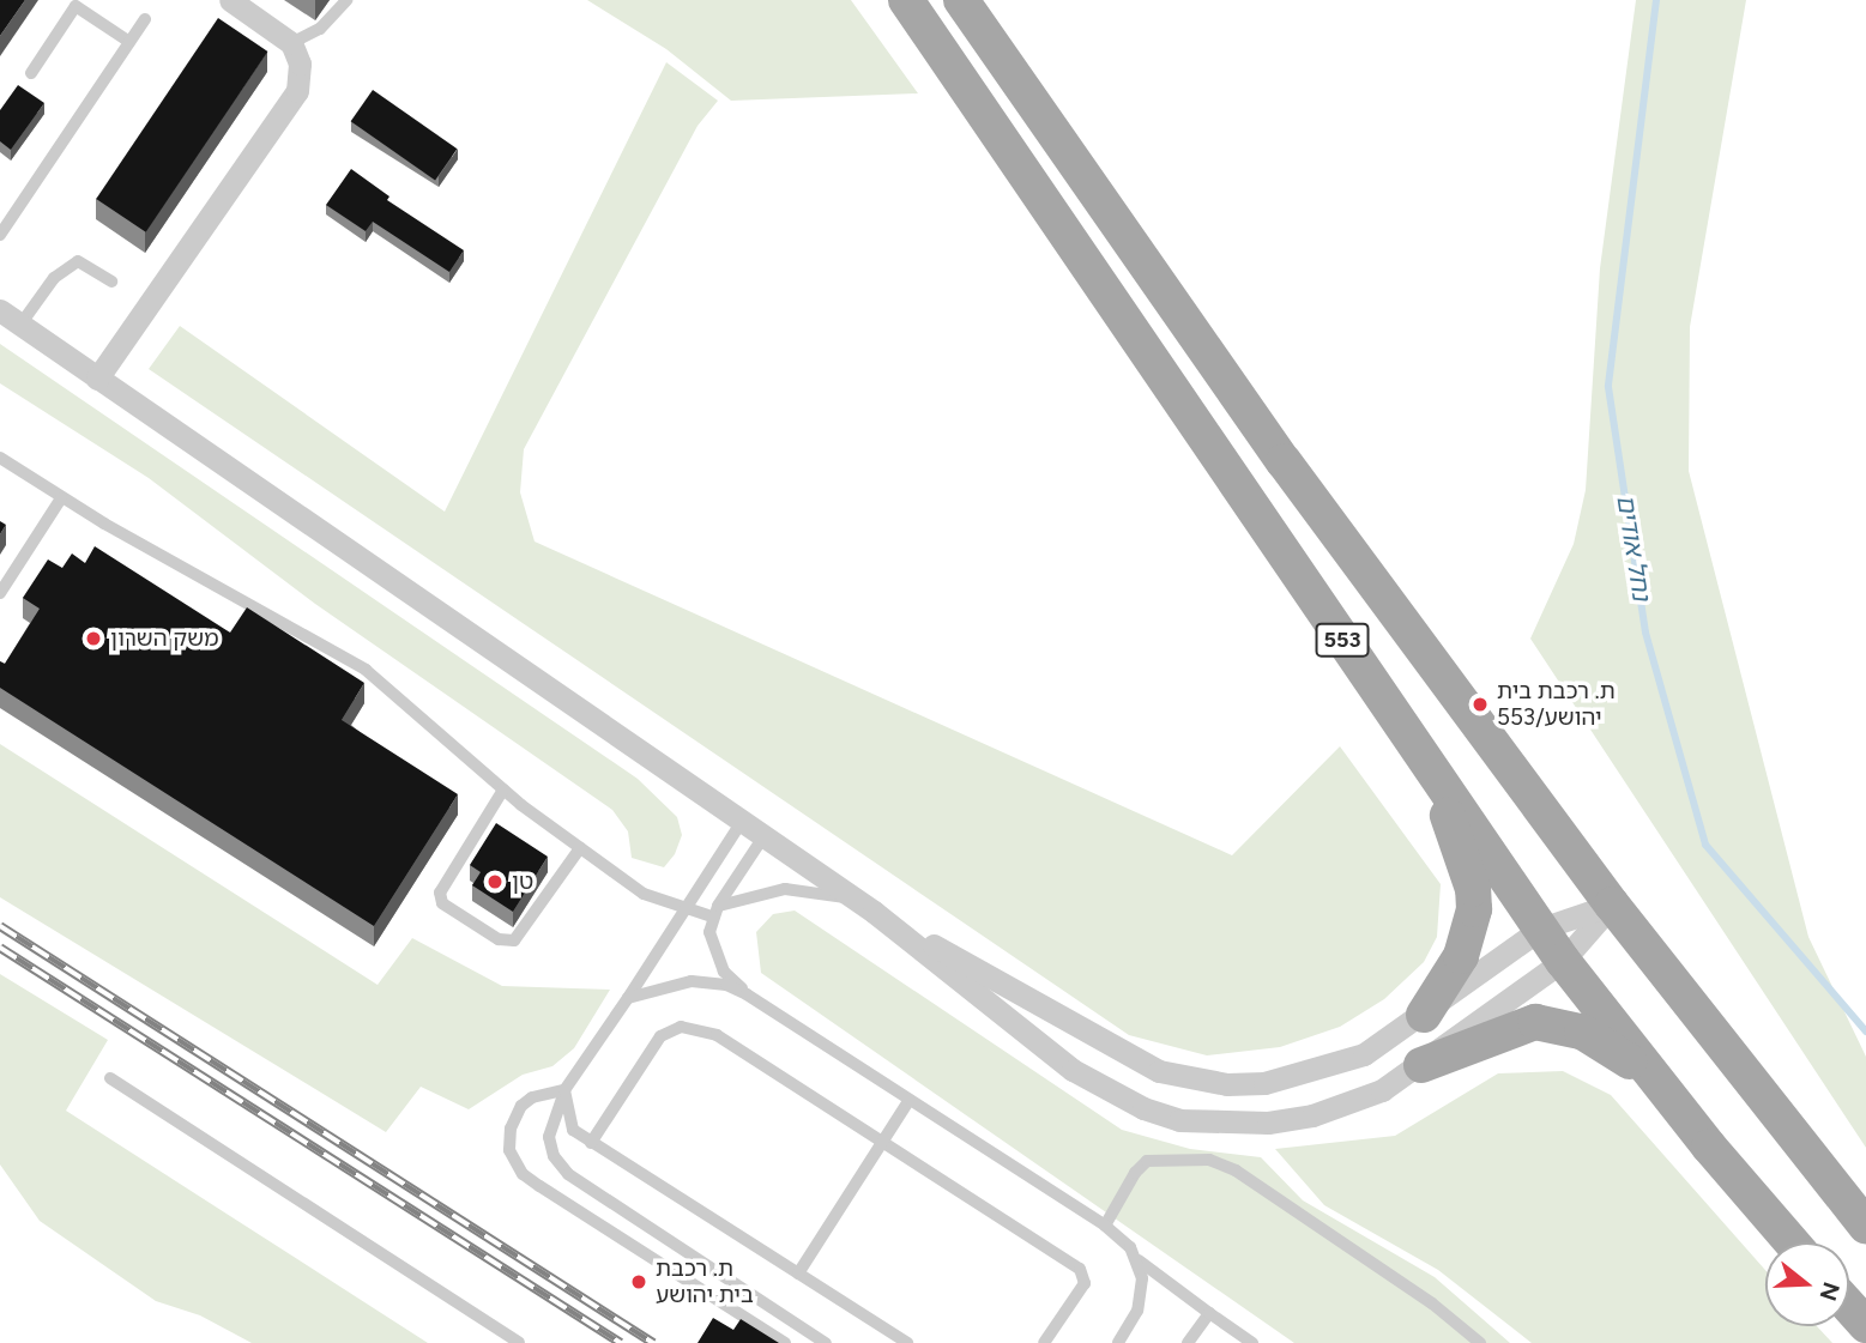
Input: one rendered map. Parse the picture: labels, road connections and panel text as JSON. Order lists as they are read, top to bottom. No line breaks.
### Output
{"streets":{"main road":["553"]},"water":["נחל אודים"],"places":["משק השרון","ת. רכבת בית יהושע/553","טן","ת. רכבת בית יהושע"],"north":"right"}
